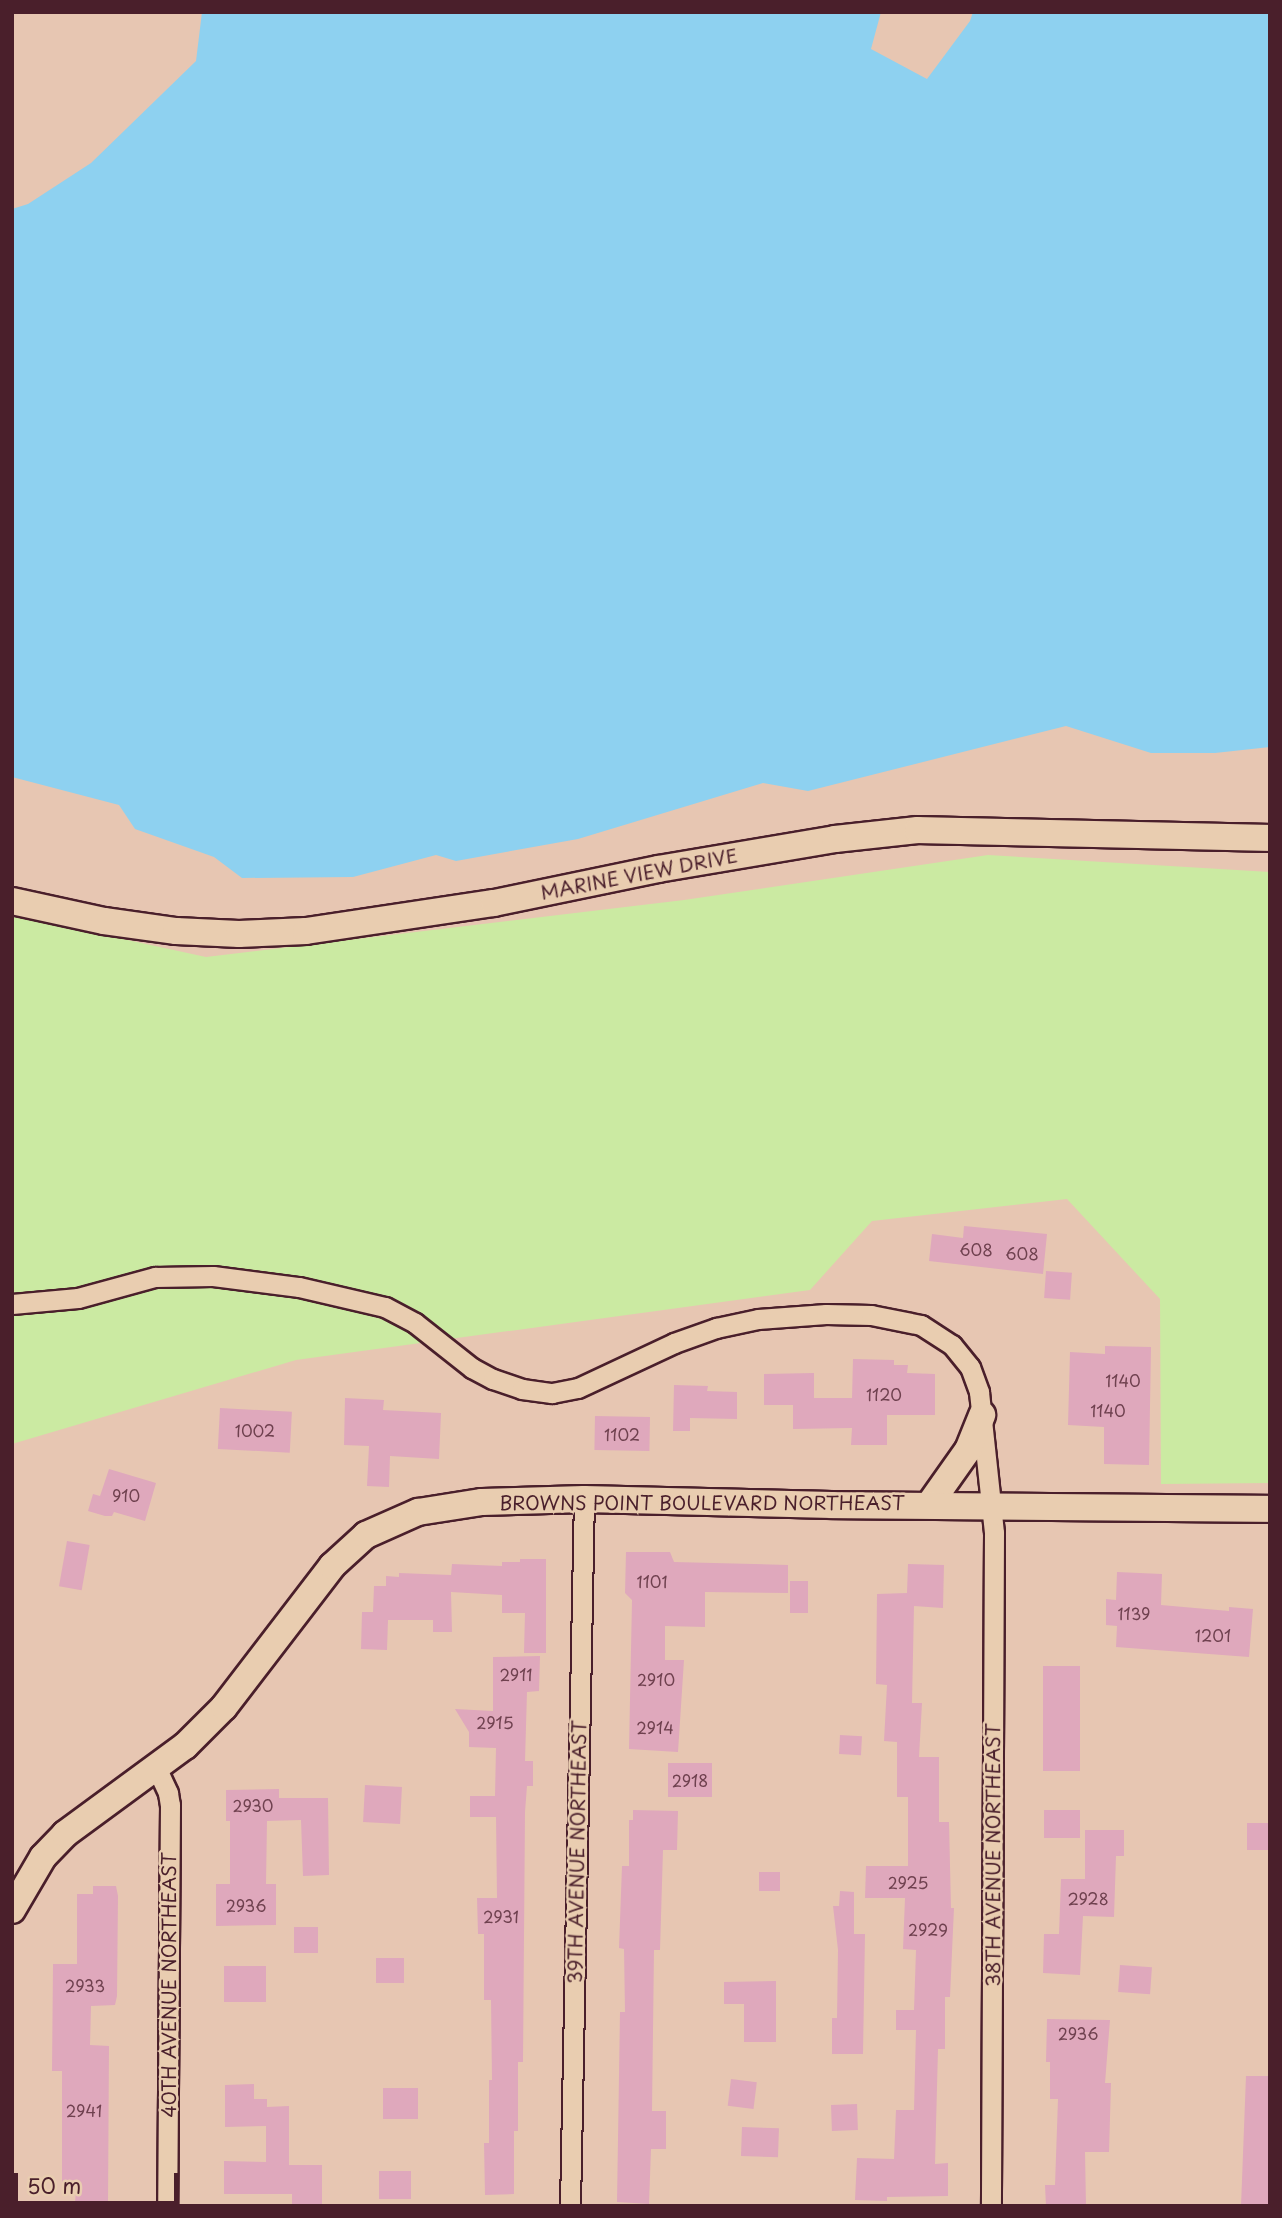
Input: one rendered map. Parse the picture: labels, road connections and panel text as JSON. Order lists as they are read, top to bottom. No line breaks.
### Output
{"streets":{"street":["MARINE VIEW DRIVE","BROWNS POINT BOULEVARD NORTHEAST","39TH AVENUE NORTHEAST","38TH AVENUE NORTHEAST","40TH AVENUE NORTHEAST"]},"crossings":[["BROWNS POINT BOULEVARD NORTHEAST","39TH AVENUE NORTHEAST"],["BROWNS POINT BOULEVARD NORTHEAST","38TH AVENUE NORTHEAST"],["BROWNS POINT BOULEVARD NORTHEAST","40TH AVENUE NORTHEAST"]],"house_numbers":["608","608","1140","1120","1140","1002","1102","910","1101","1139","1201","2911","2910","2915","2914","2918","2930","2925","2928","2936","2931","2929","2933","2936","2941"],"scale_bar":"50 m"}
